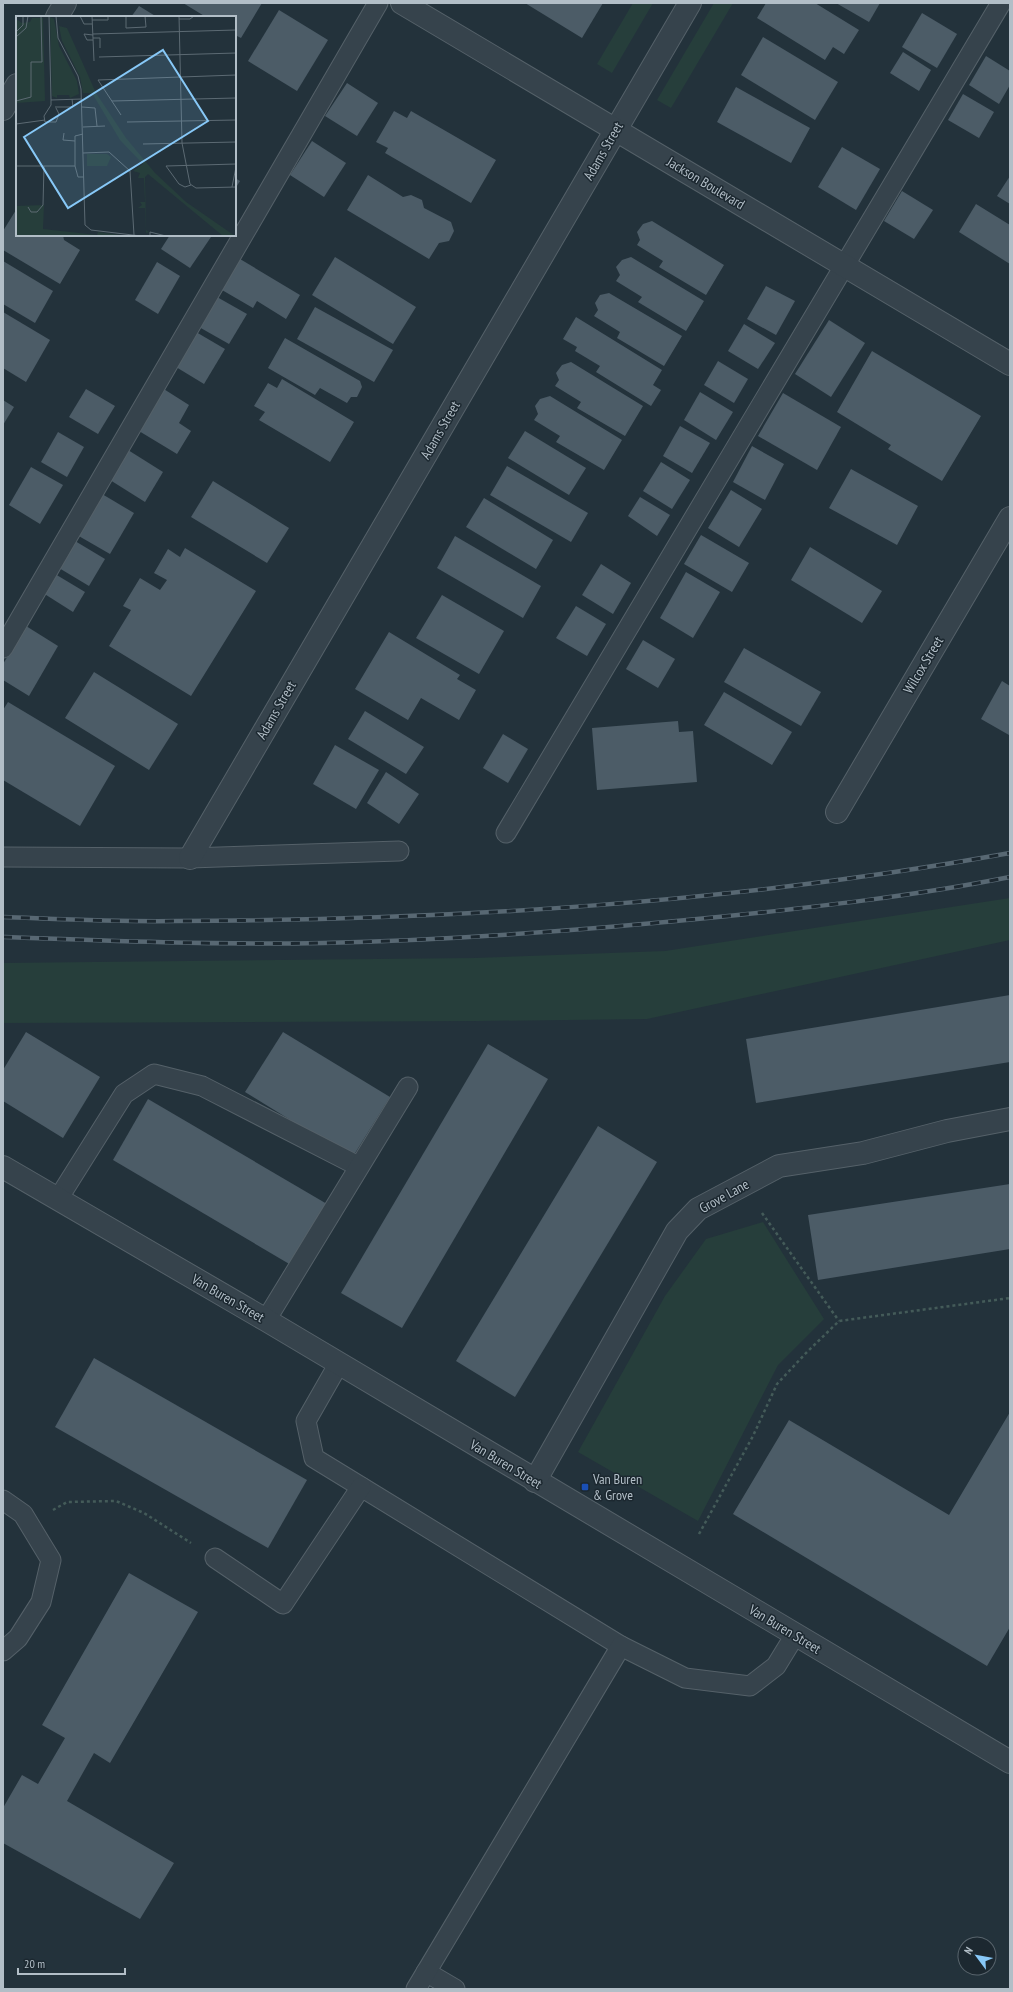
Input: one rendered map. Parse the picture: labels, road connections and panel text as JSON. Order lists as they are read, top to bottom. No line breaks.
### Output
{"streets":{"street":["Adams Street","Jackson Boulevard","Wilcox Street","Grove Lane","Van Buren Street"]},"crossings":[["Adams Street","Jackson Boulevard"],["Grove Lane","Van Buren Street"]],"places":{"transit":["Van Buren & Grove"]},"scale_bar":"20 m","north":"top left"}
